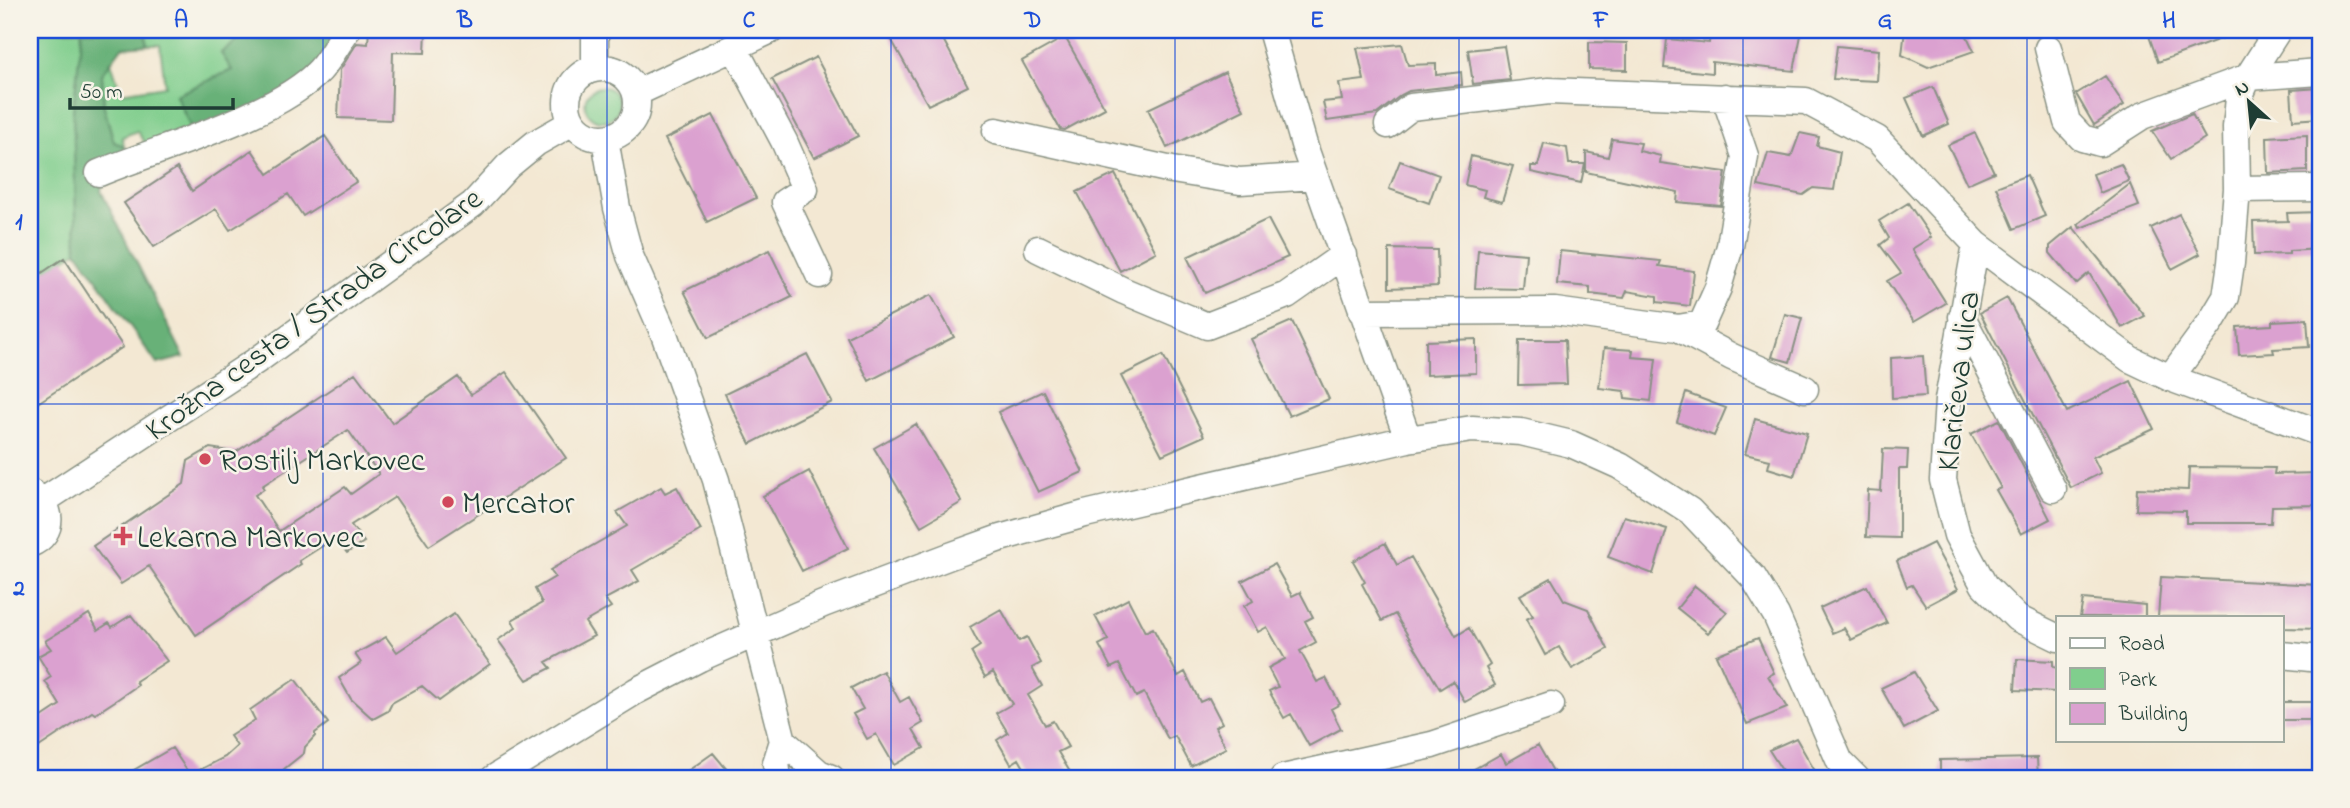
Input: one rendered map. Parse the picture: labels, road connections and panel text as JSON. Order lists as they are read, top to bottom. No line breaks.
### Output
{"streets":{"street":["Krožna cesta / Strada Circolare","Klaričeva ulica"]},"places":{"other":["Rostilj Markovec","Mercator"],"health":["Lekarna Markovec"]},"legend":["Road","Park","Building"],"scale_bar":"50 m","north":"top left","grid":{"columns":["A","B","C","D","E","F","G","H"],"rows":["1","2"]}}
